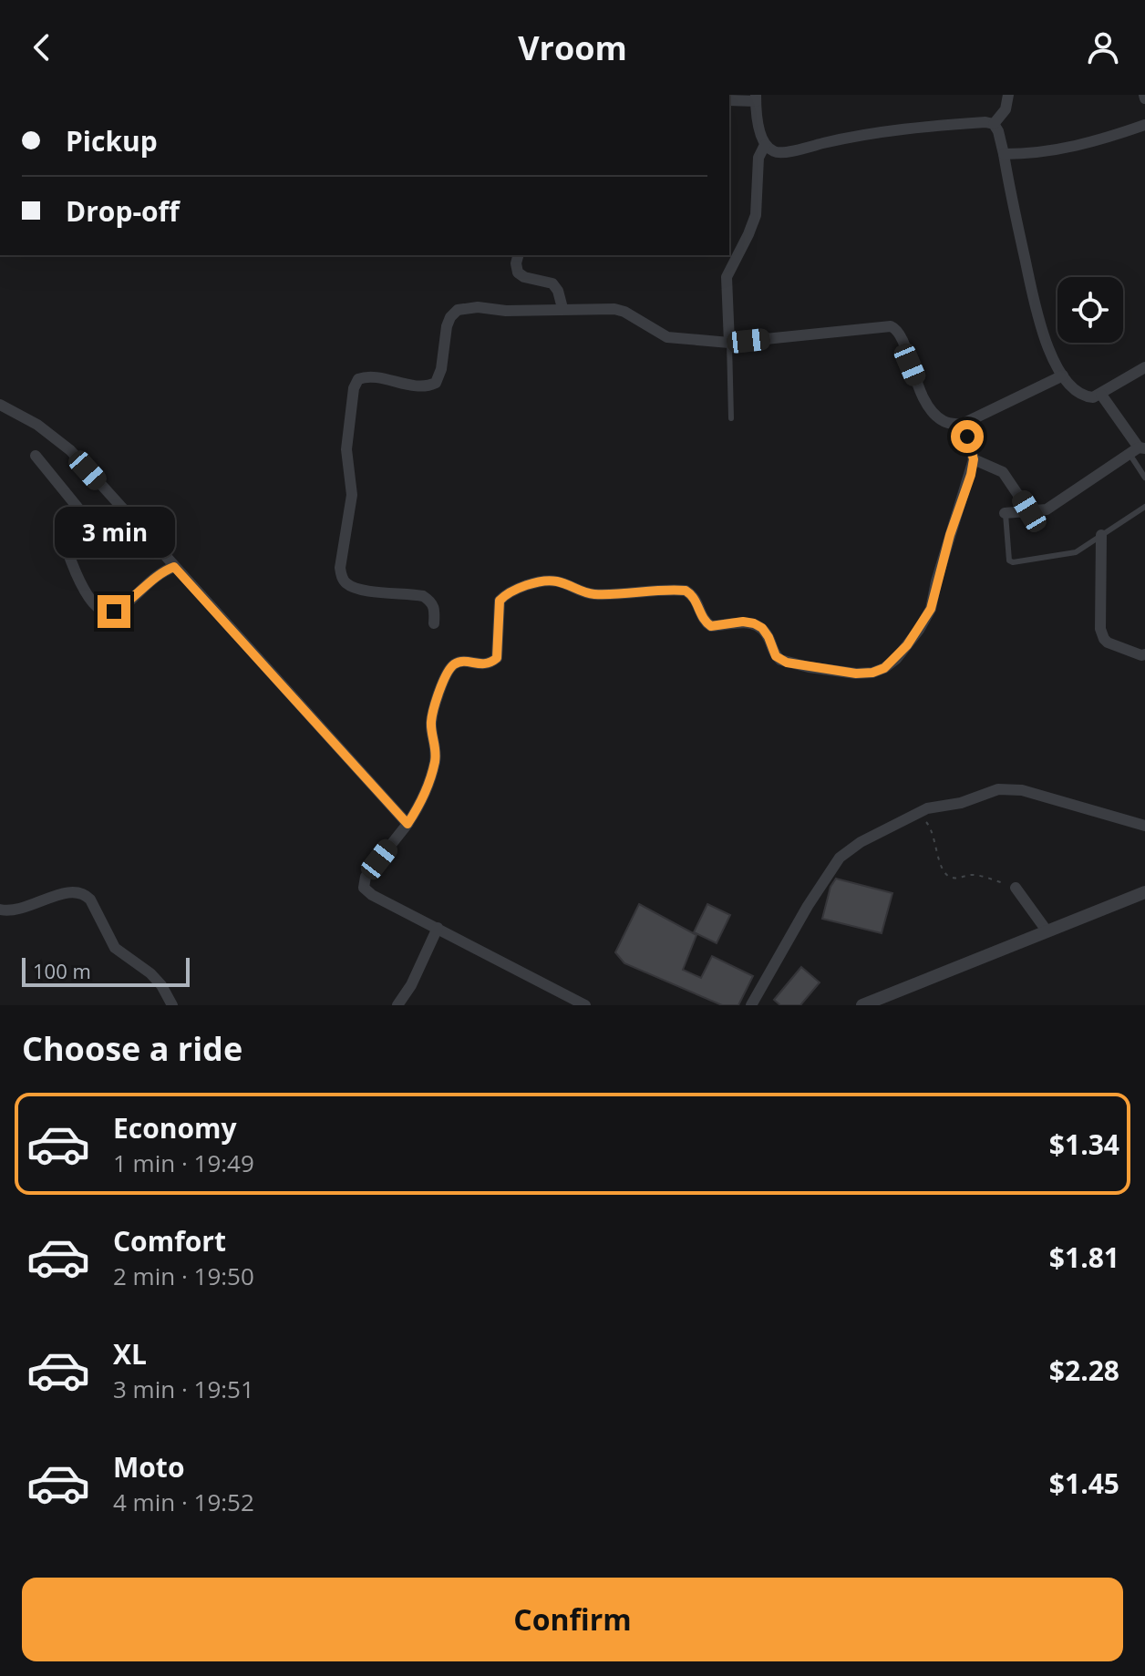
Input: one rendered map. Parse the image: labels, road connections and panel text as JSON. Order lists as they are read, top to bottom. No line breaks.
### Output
{"scale_bar":"100 m","page":{"header":"Vroom","banner":["Pickup","Drop-off"],"bubble":"3 min","scale":"100 m","heading":"Choose a ride","list":[{"name":"Economy","note":"1 min · 19:49","value":"$1.34"},{"name":"Comfort","note":"2 min · 19:50","value":"$1.81"},{"name":"XL","note":"3 min · 19:51","value":"$2.28"},{"name":"Moto","note":"4 min · 19:52","value":"$1.45"}],"buttons":"Confirm"}}
